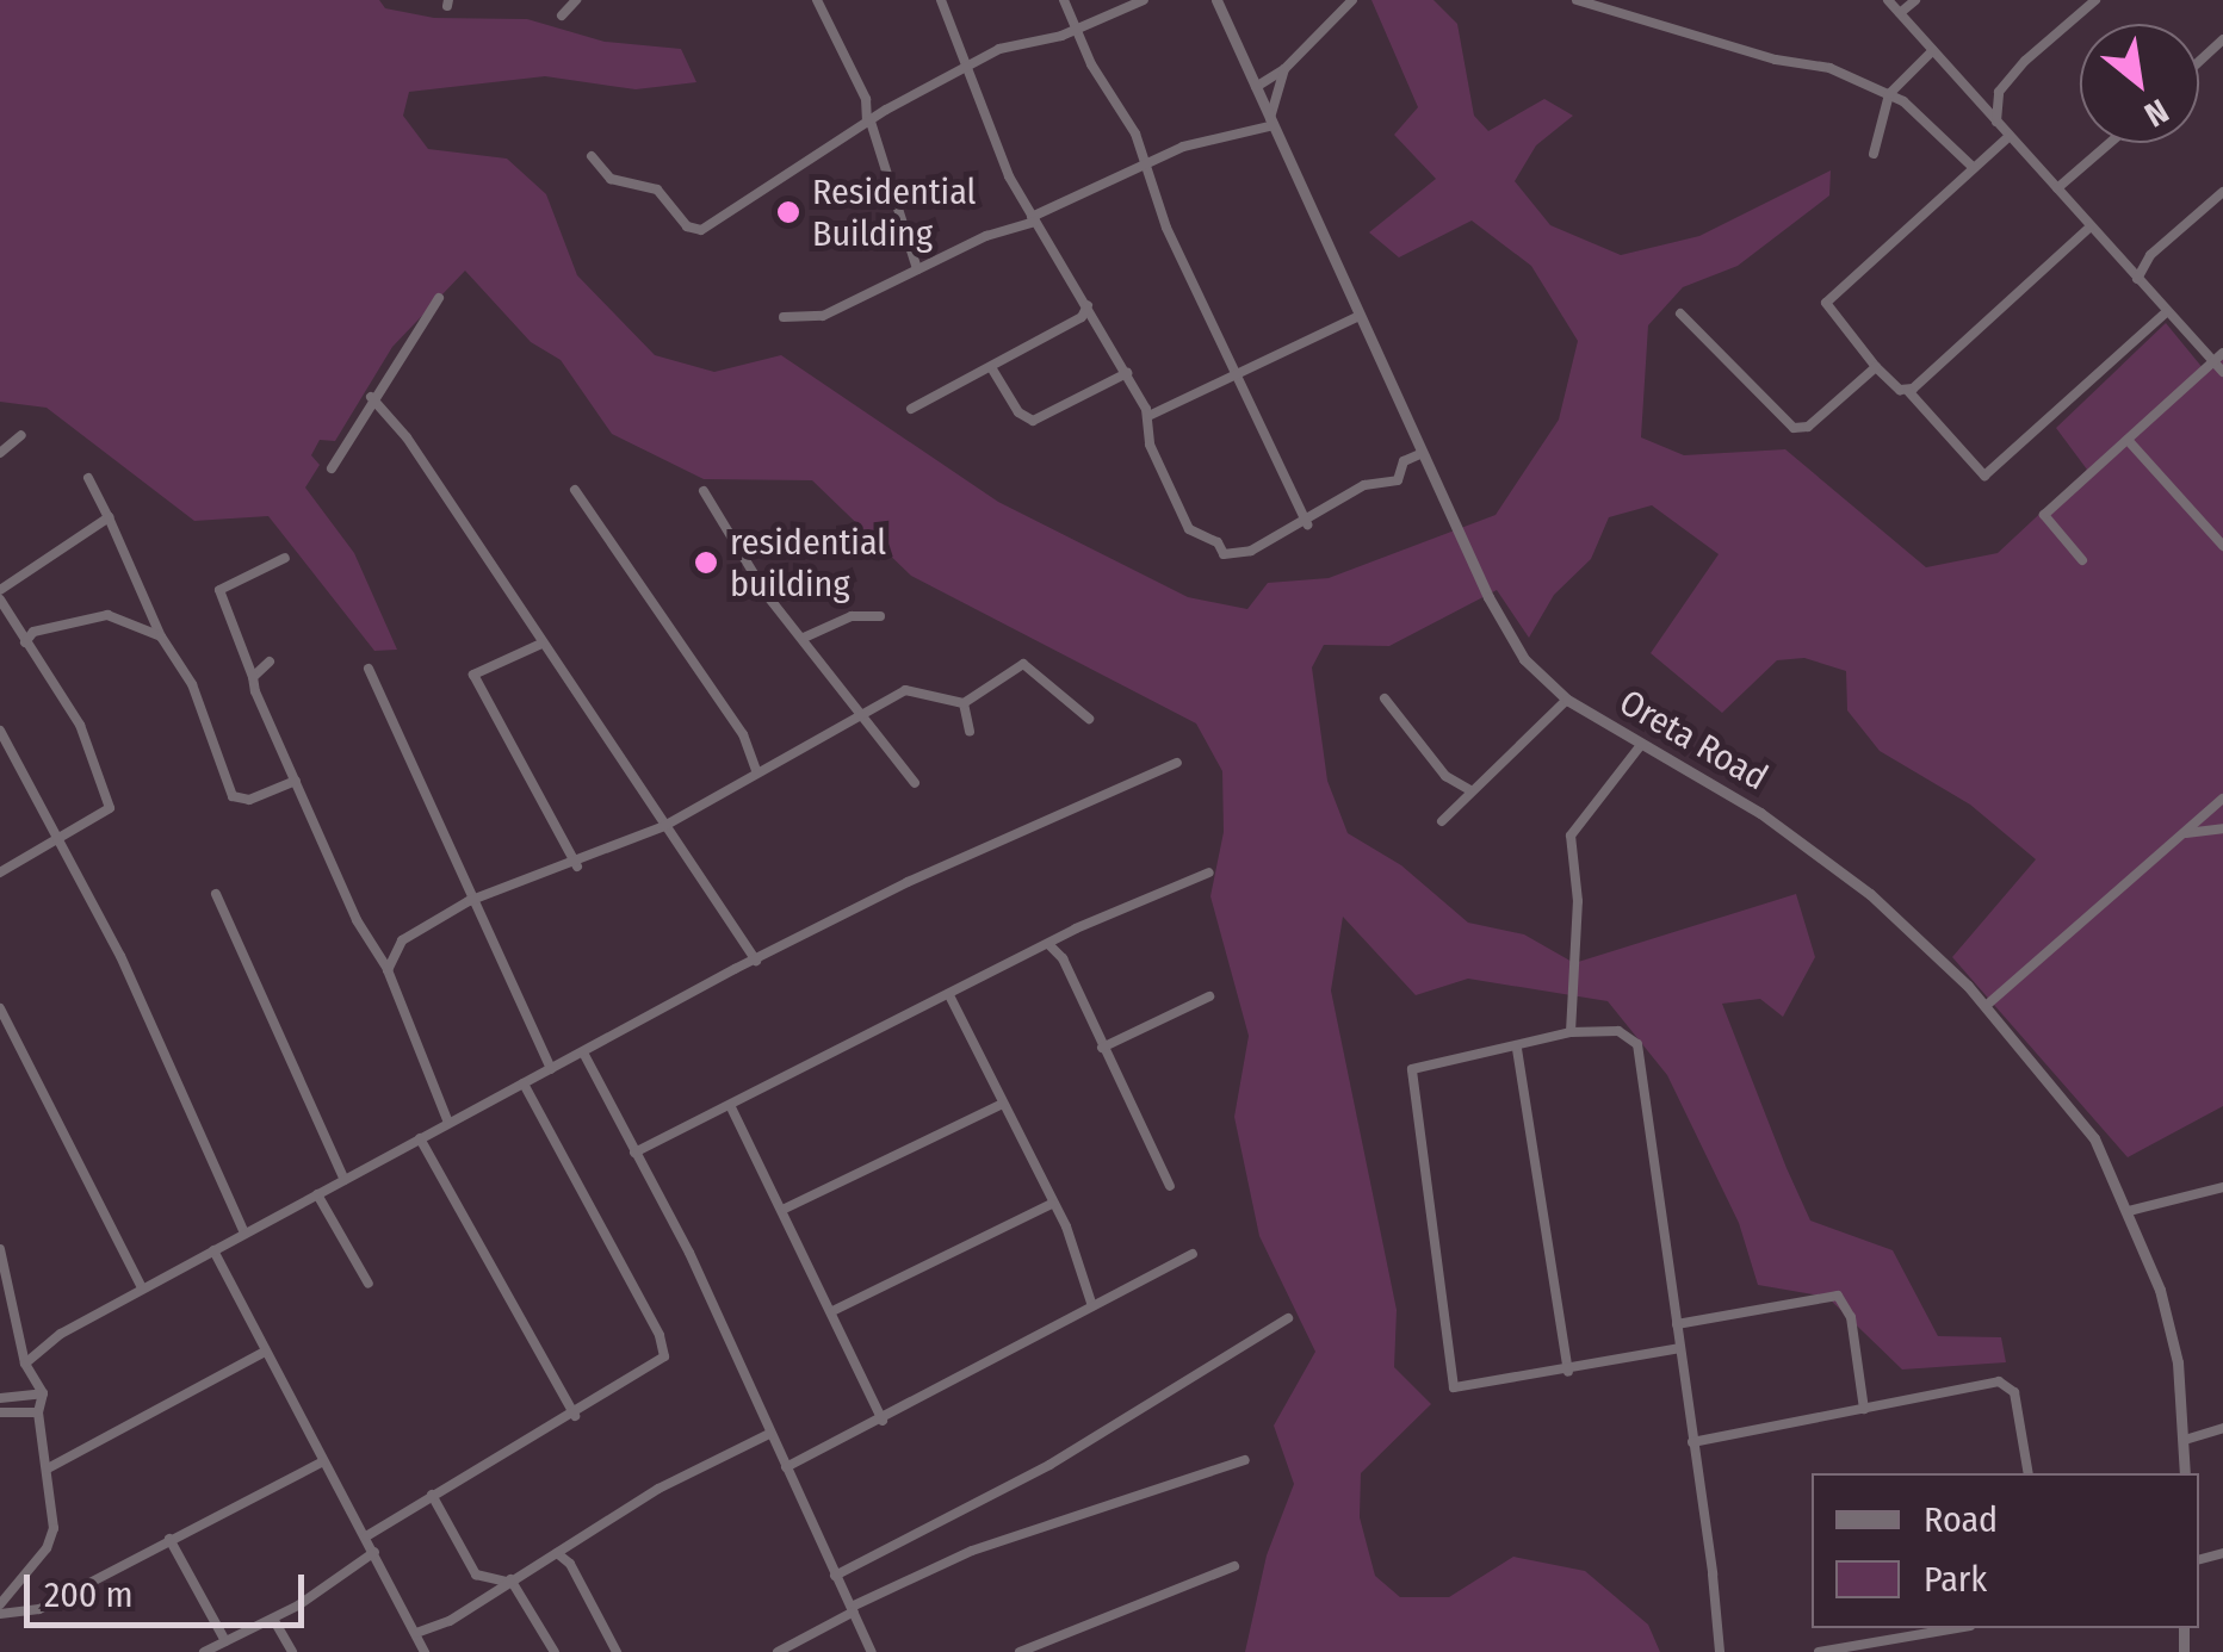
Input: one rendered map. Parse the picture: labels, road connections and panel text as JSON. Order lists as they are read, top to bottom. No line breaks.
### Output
{"streets":{"street":["Oreta Road"]},"places":["Residential Building","residential building"],"legend":["Road","Park"],"scale_bar":"200 m","north":"bottom right"}
